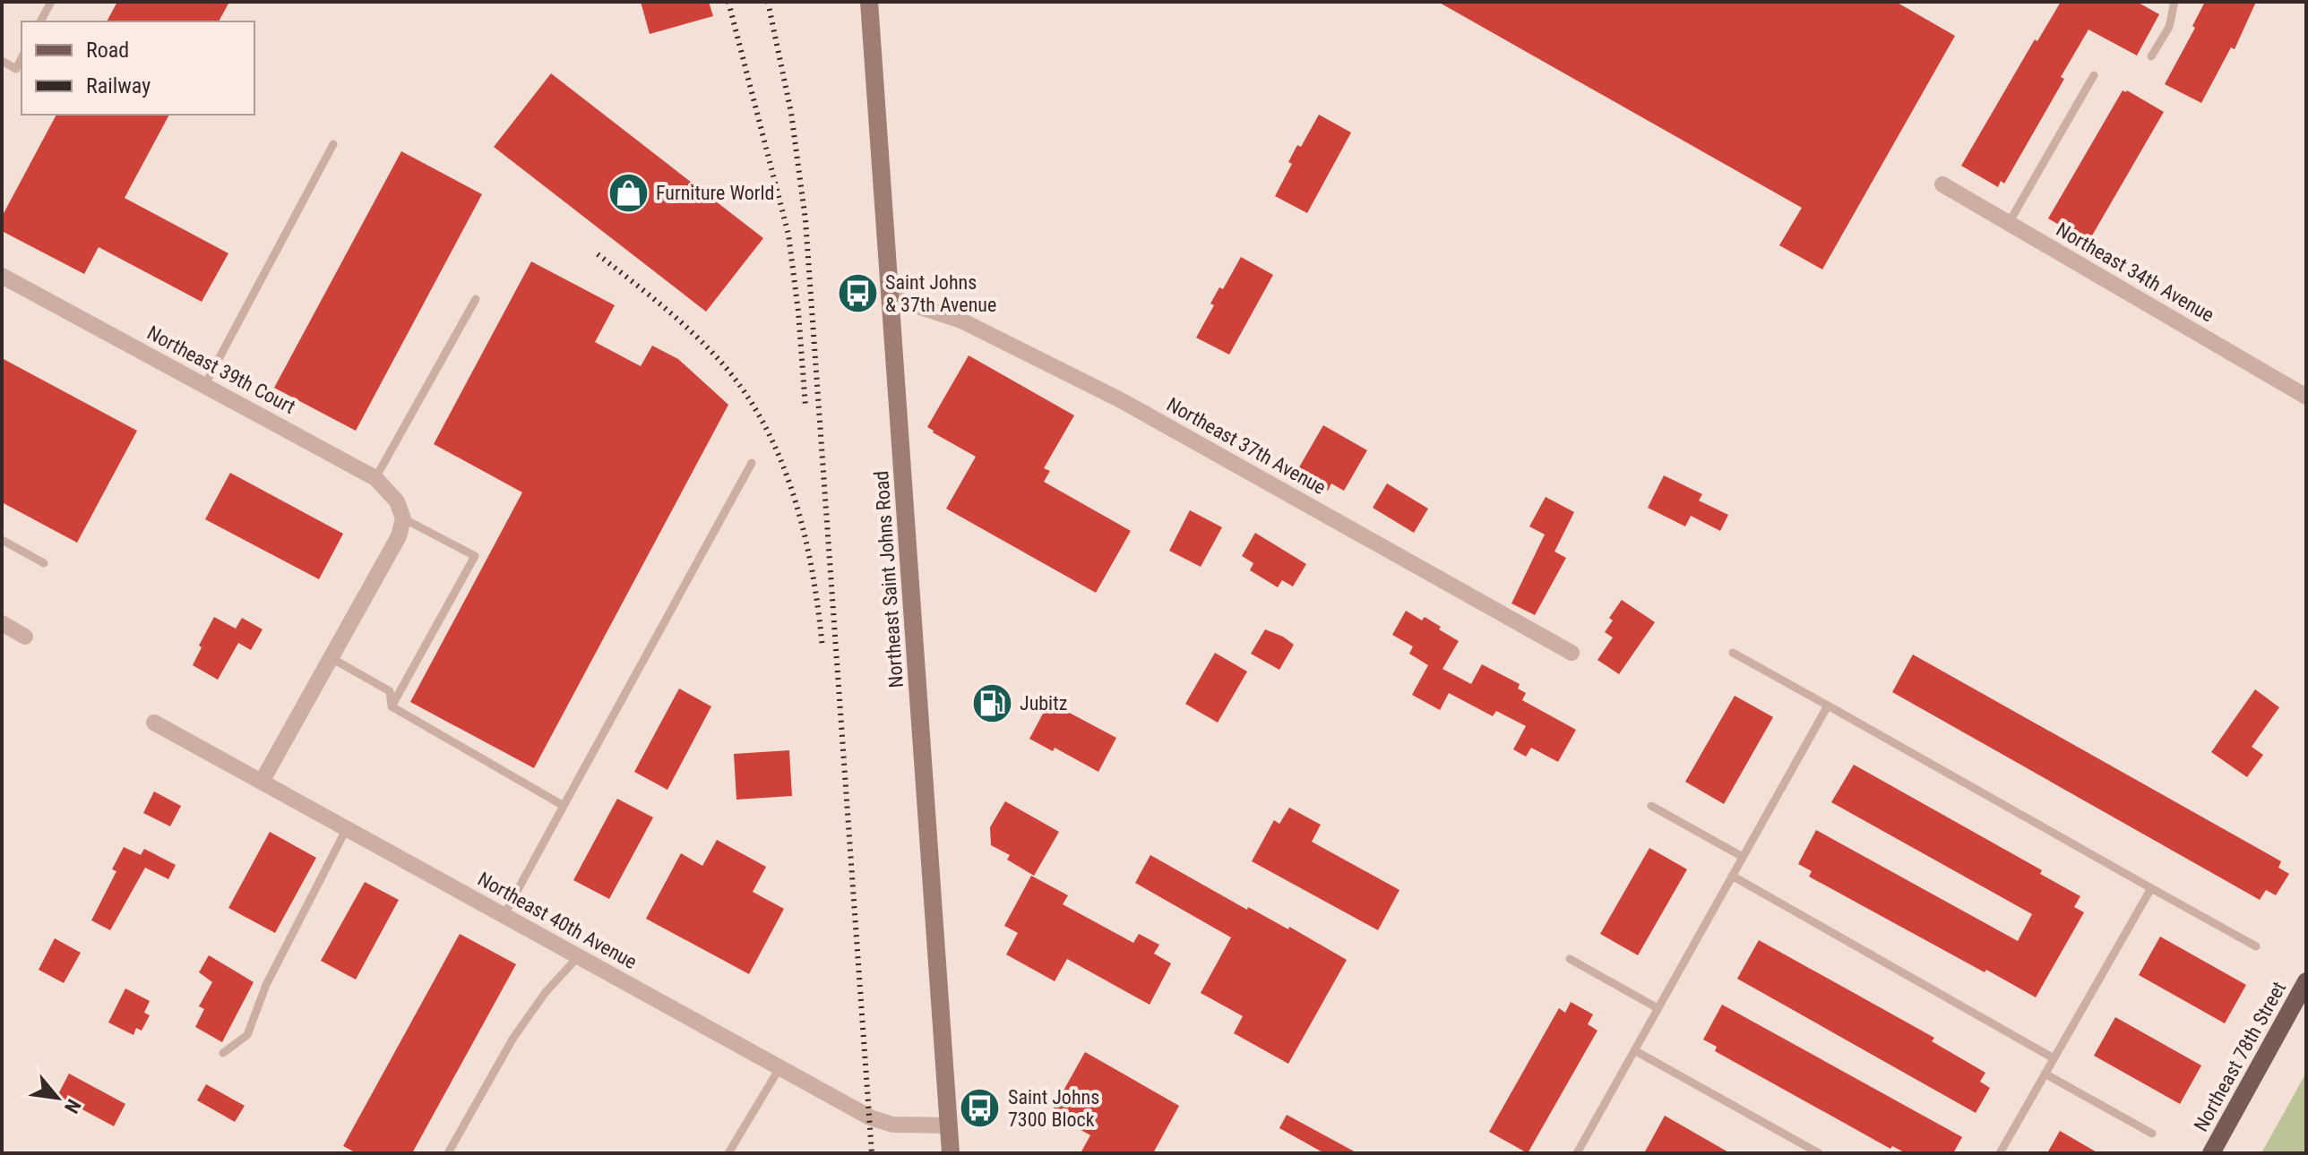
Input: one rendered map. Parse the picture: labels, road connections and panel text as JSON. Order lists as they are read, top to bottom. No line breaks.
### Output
{"streets":{"main road":["Northeast Saint Johns Road","Northeast 78th Street"],"street":["Northeast 34th Avenue","Northeast 39th Court","Northeast 37th Avenue","Northeast 40th Avenue"]},"crossings":[["Northeast 37th Avenue","Northeast Saint Johns Road"],["Northeast Saint Johns Road","Northeast 40th Avenue"]],"places":{"shop":["Furniture World"],"bus stop":["Saint Johns & 37th Avenue","Saint Johns 7300 Block"],"fuel station":["Jubitz"]},"legend":["Road","Railway"],"north":"bottom right"}
